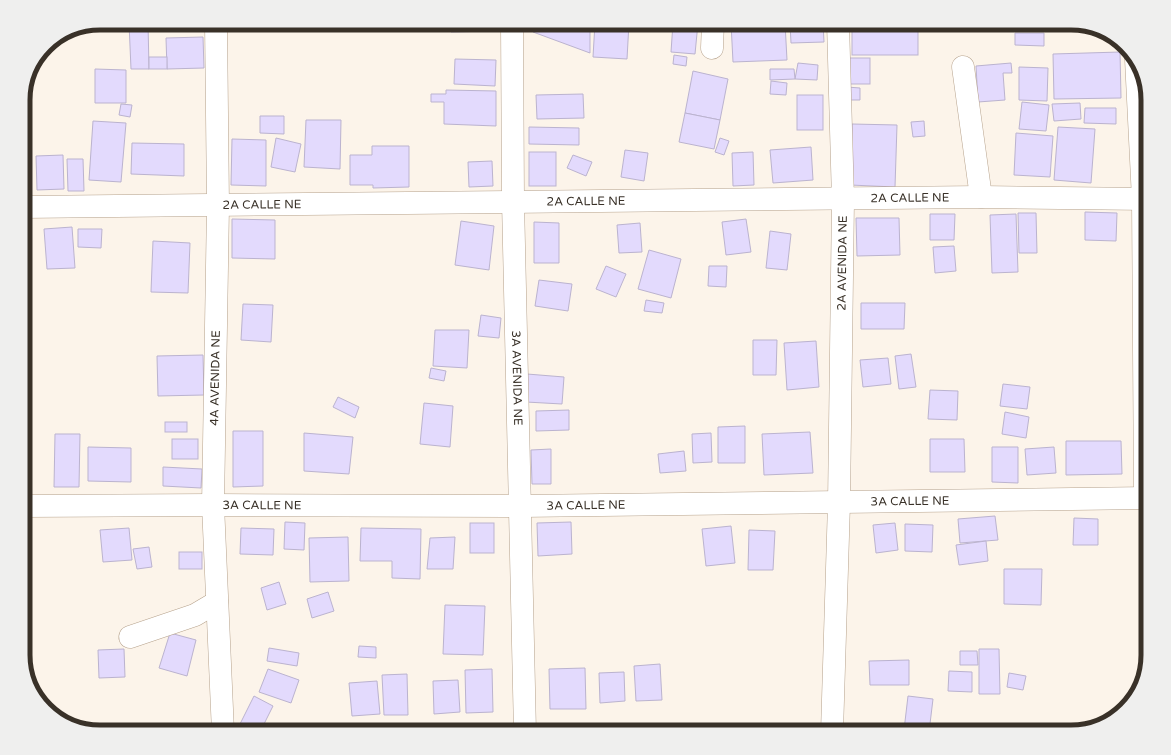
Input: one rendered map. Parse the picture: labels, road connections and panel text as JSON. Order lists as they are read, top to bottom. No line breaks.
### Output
{"streets":{"street":["2A CALLE NE","2A AVENIDA NE","4A AVENIDA NE","3A AVENIDA NE","3A CALLE NE"]},"crossings":[["2A CALLE NE","2A AVENIDA NE"],["2A CALLE NE","4A AVENIDA NE"],["2A CALLE NE","3A AVENIDA NE"],["2A AVENIDA NE","3A CALLE NE"],["4A AVENIDA NE","3A CALLE NE"],["3A AVENIDA NE","3A CALLE NE"]]}
